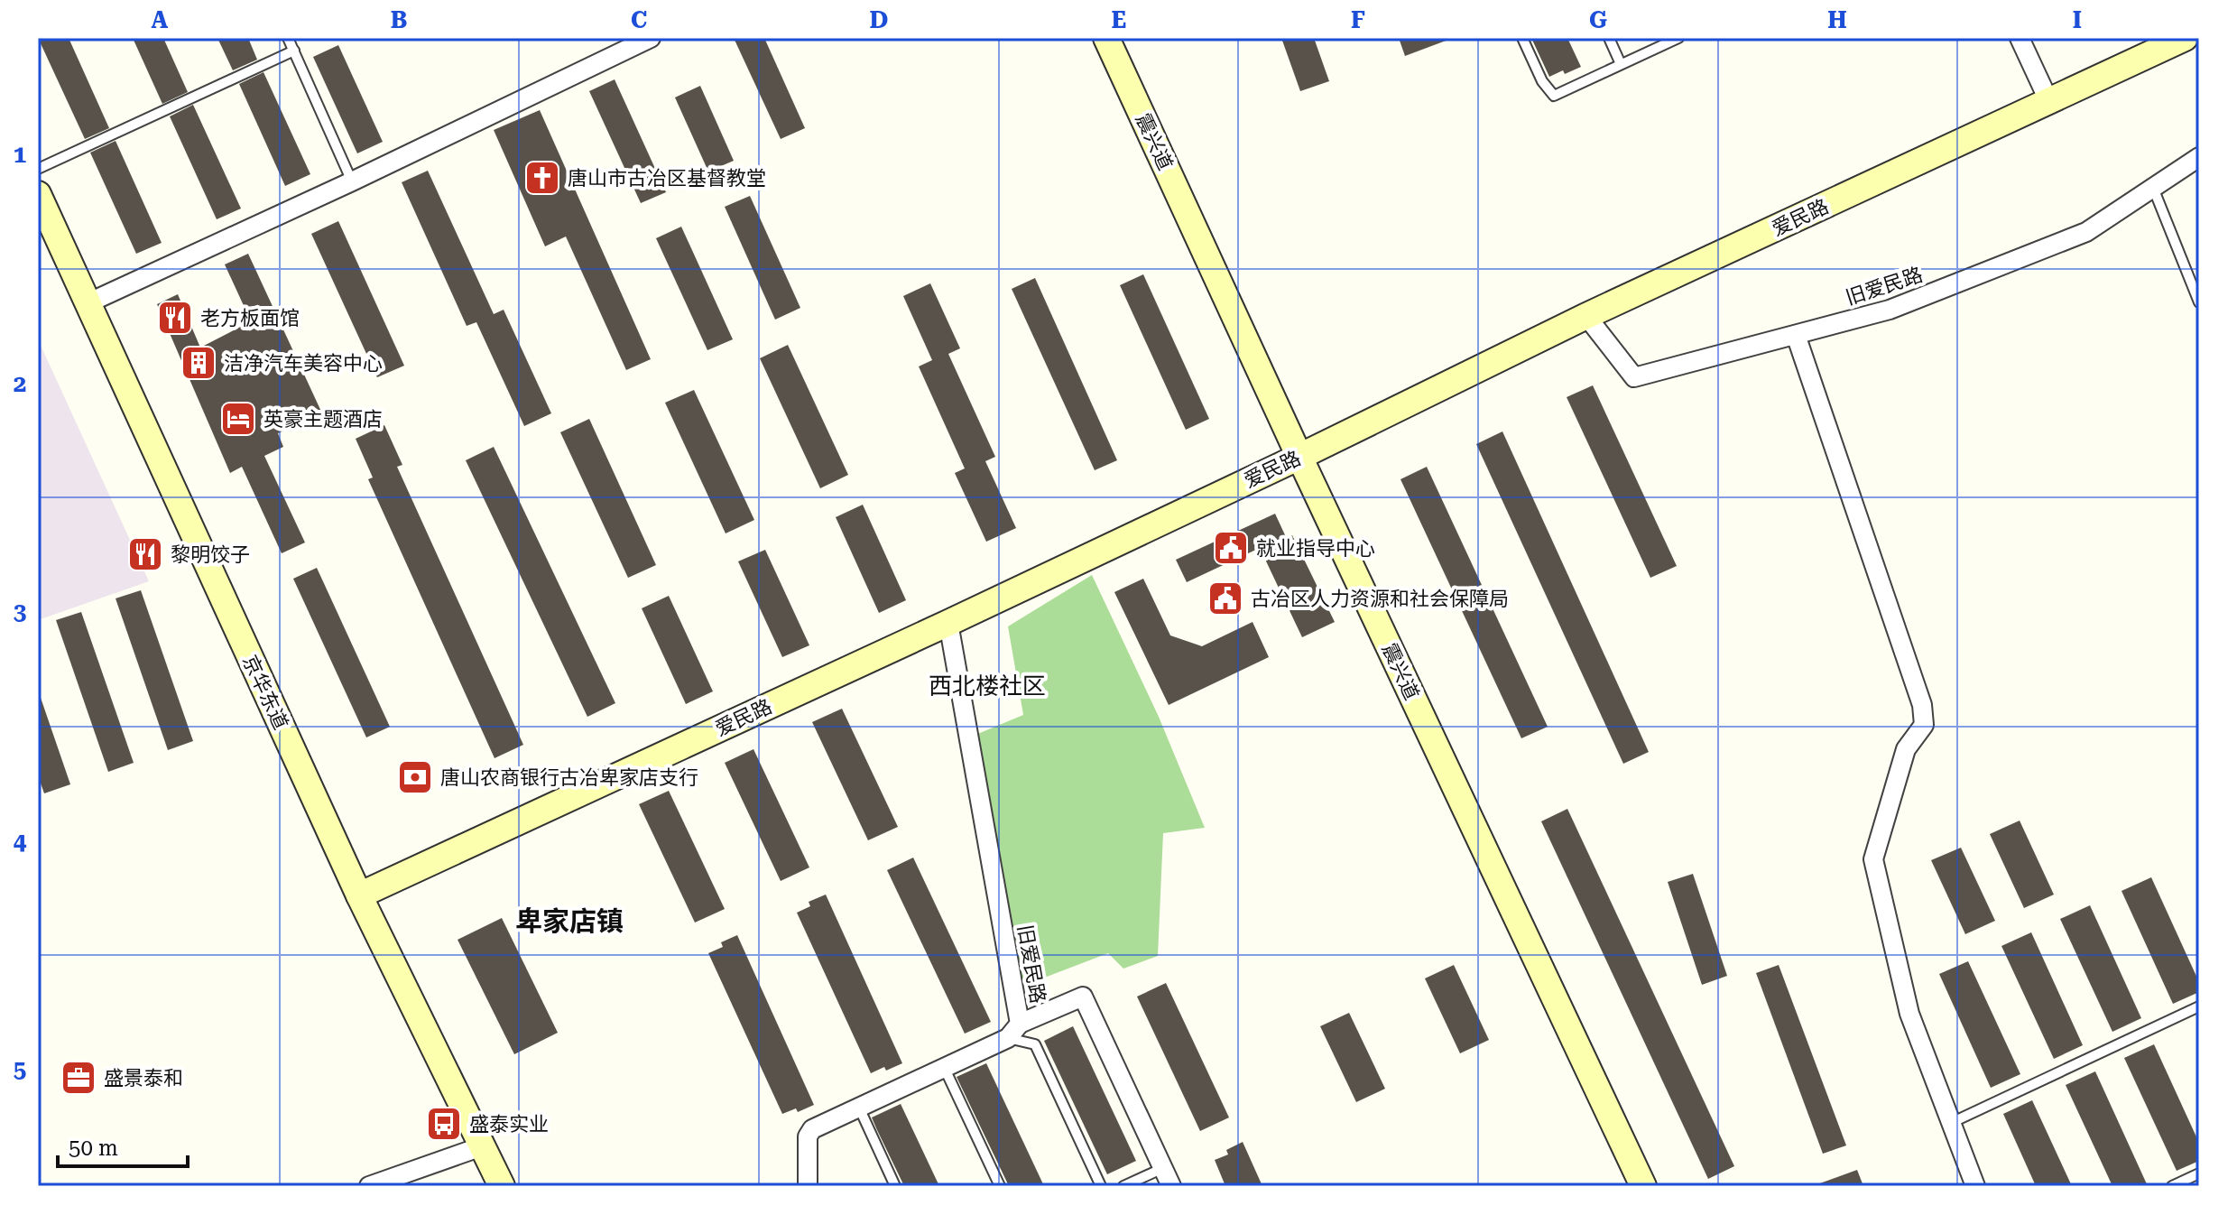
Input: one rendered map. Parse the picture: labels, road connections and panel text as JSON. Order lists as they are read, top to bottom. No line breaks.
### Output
{"streets":{"street":["震兴道","爱民路","旧爱民路","京华东道"]},"crossings":[["震兴道","爱民路"],["爱民路","旧爱民路"],["爱民路","京华东道"]],"districts":["西北楼社区","卑家店镇"],"places":{"church":["唐山市古冶区基督教堂"],"restaurant":["老方板面馆","黎明饺子"],"building":["洁净汽车美容中心"],"hotel":["英豪主题酒店"],"public building":["就业指导中心","古冶区人力资源和社会保障局"],"bank":["唐山农商银行古冶卑家店支行"],"office":["盛景泰和"],"bus stop":["盛泰实业"]},"scale_bar":"50 m","grid":{"columns":["A","B","C","D","E","F","G","H","I"],"rows":["1","2","3","4","5"]}}
